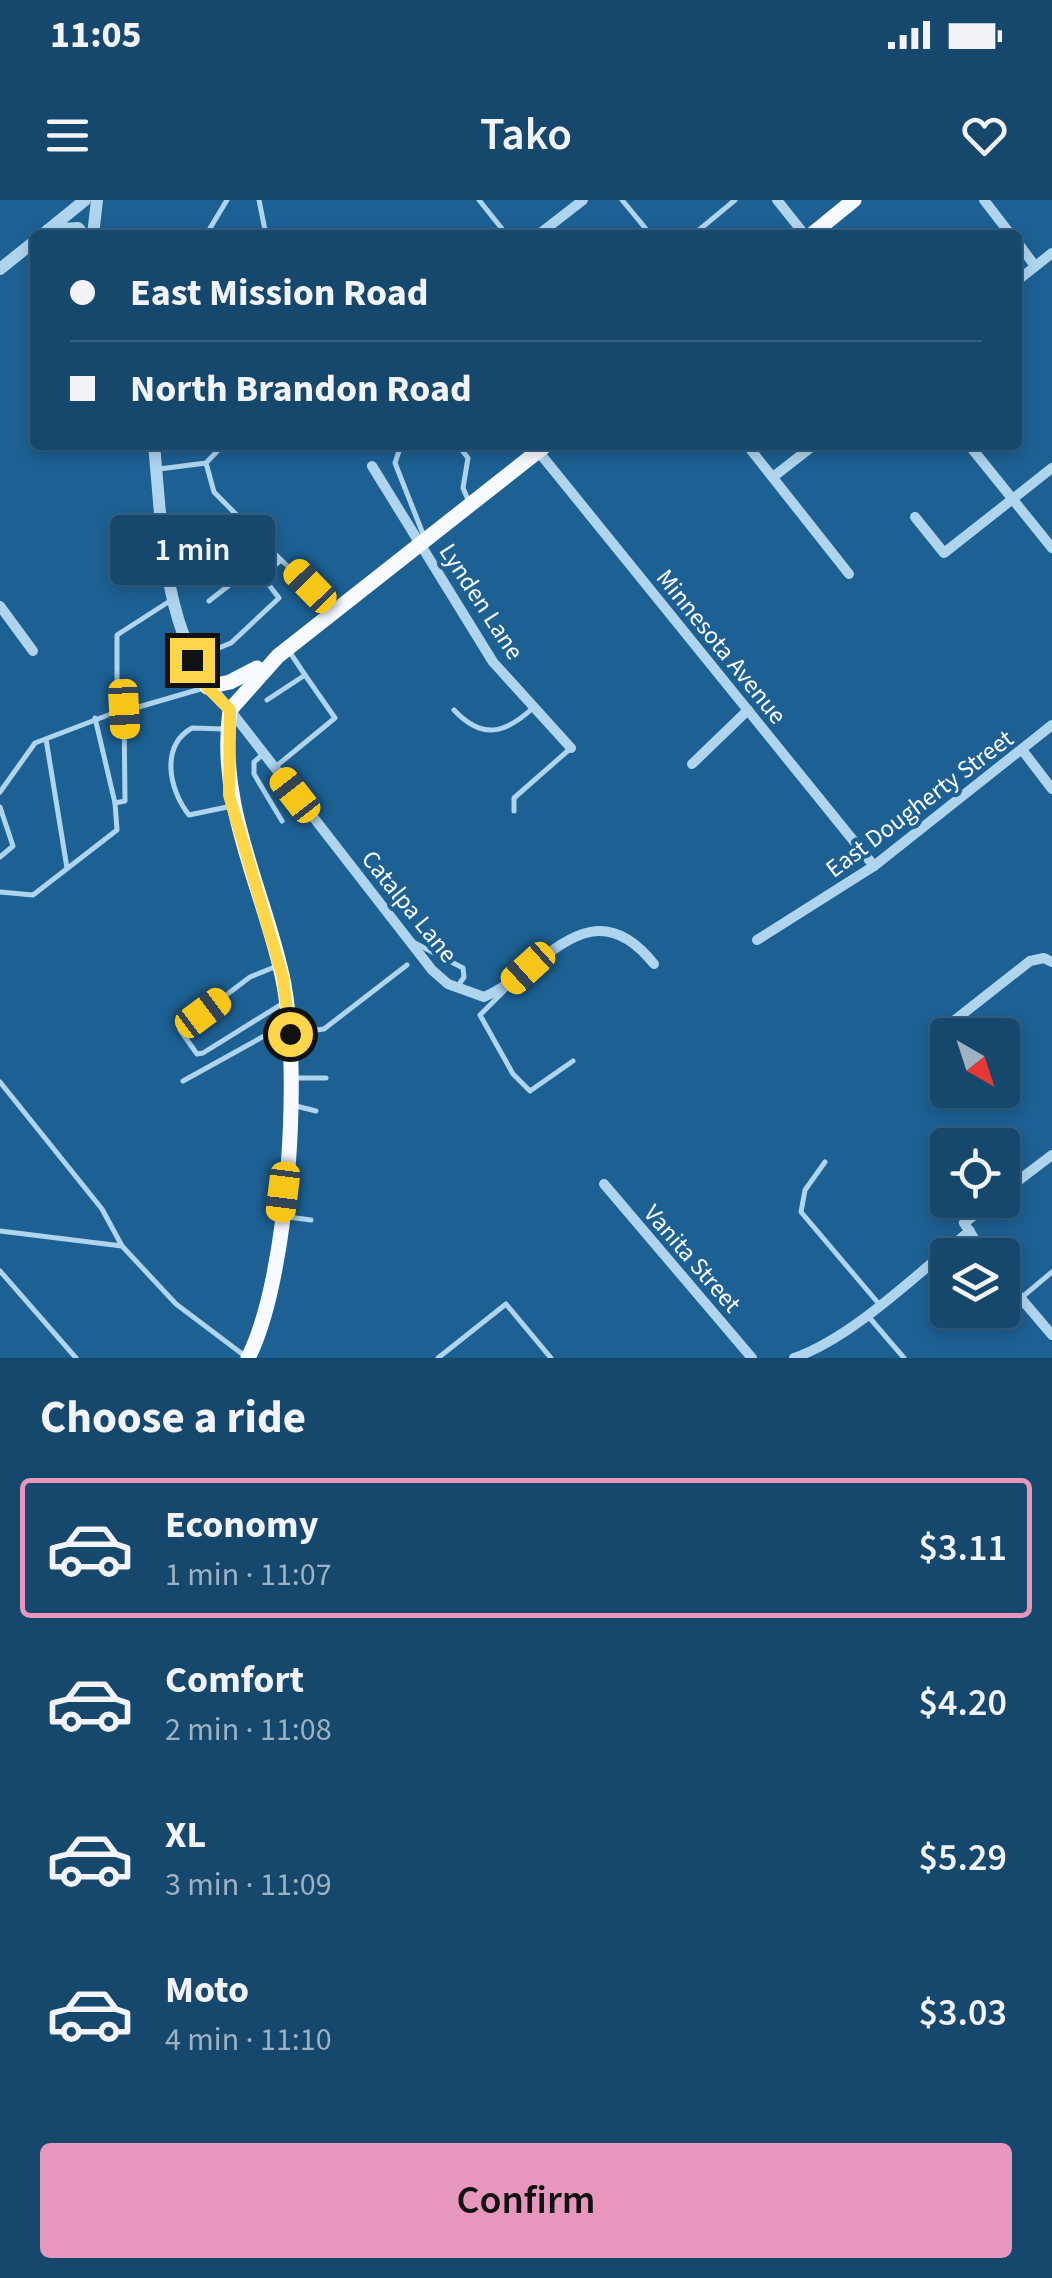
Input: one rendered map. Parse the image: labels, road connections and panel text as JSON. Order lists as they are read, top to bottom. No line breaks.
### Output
{"streets":{"street":["Lynden Lane","Minnesota Avenue","East Dougherty Street","Catalpa Lane","Vanita Street"]},"crossings":[["Minnesota Avenue","East Dougherty Street"]],"north":"bottom right","page":{"status":"11:05","header":"Tako","banner":["East Mission Road","North Brandon Road"],"bubble":"1 min","heading":"Choose a ride","list":[{"name":"Economy","note":"1 min · 11:07","value":"$3.11"},{"name":"Comfort","note":"2 min · 11:08","value":"$4.20"},{"name":"XL","note":"3 min · 11:09","value":"$5.29"},{"name":"Moto","note":"4 min · 11:10","value":"$3.03"}],"buttons":"Confirm"}}
